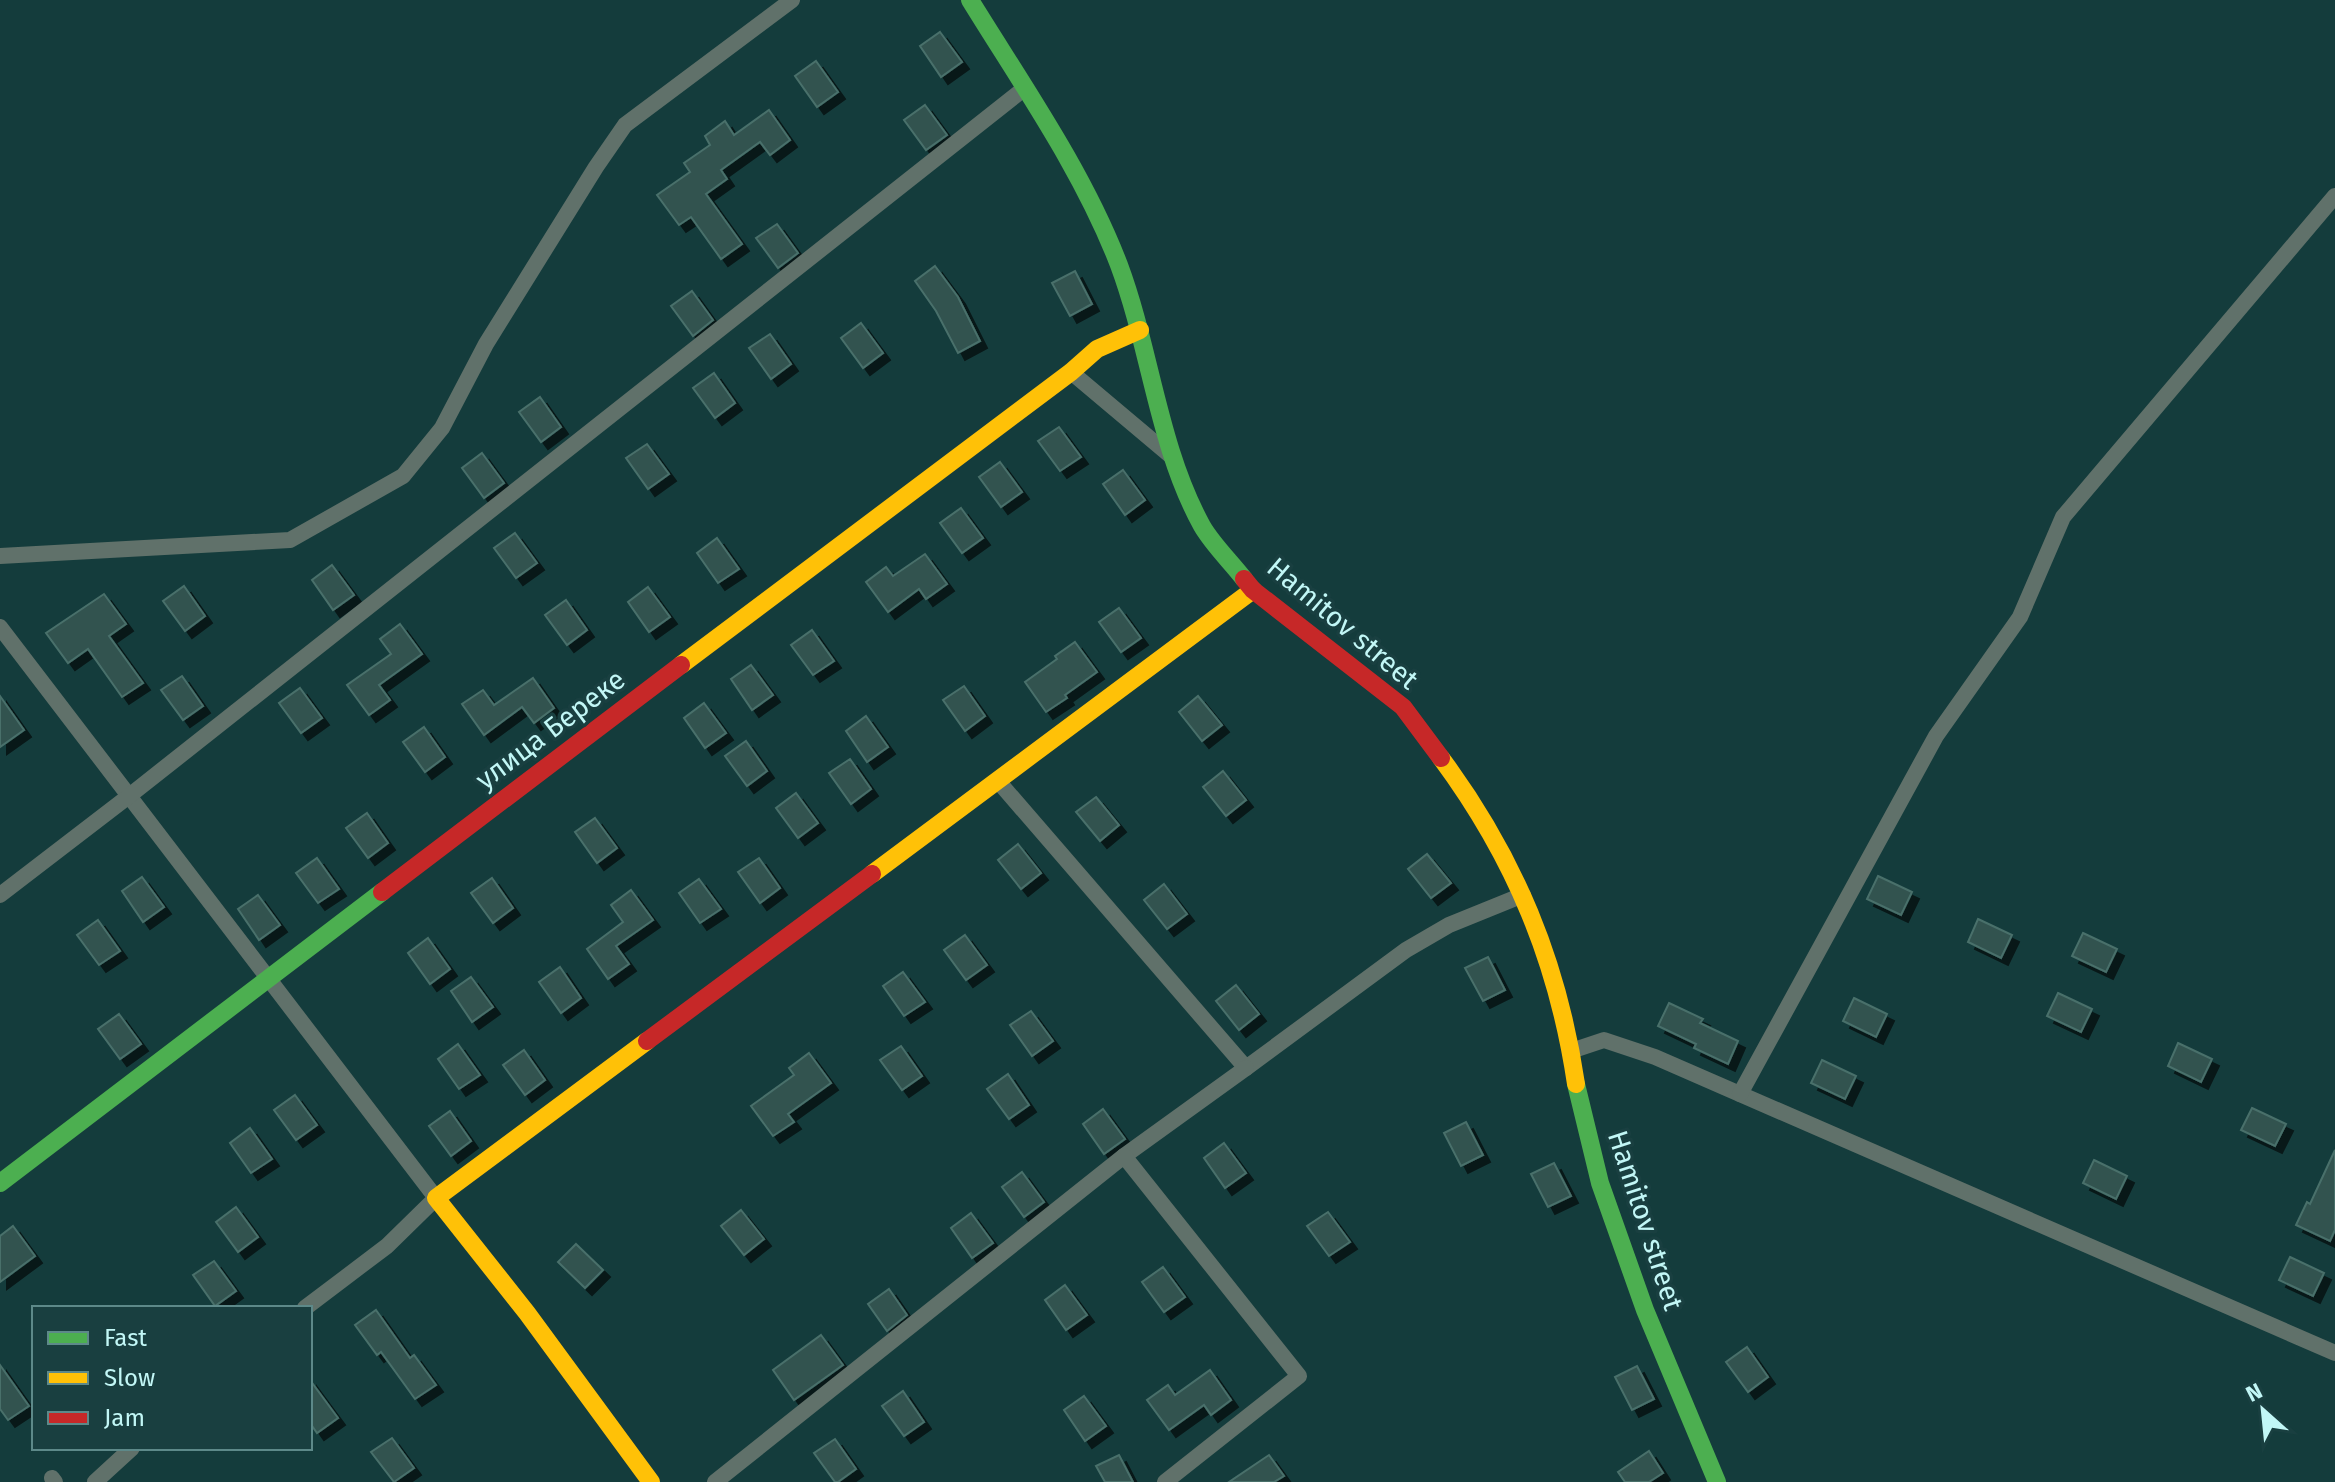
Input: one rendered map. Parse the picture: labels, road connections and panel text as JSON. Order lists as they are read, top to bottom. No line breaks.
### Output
{"streets":{"street":["Hamitov street","улица Береке"]},"crossings":[["Hamitov street","улица Береке"]],"legend":["Fast","Slow","Jam"],"north":"top left"}
